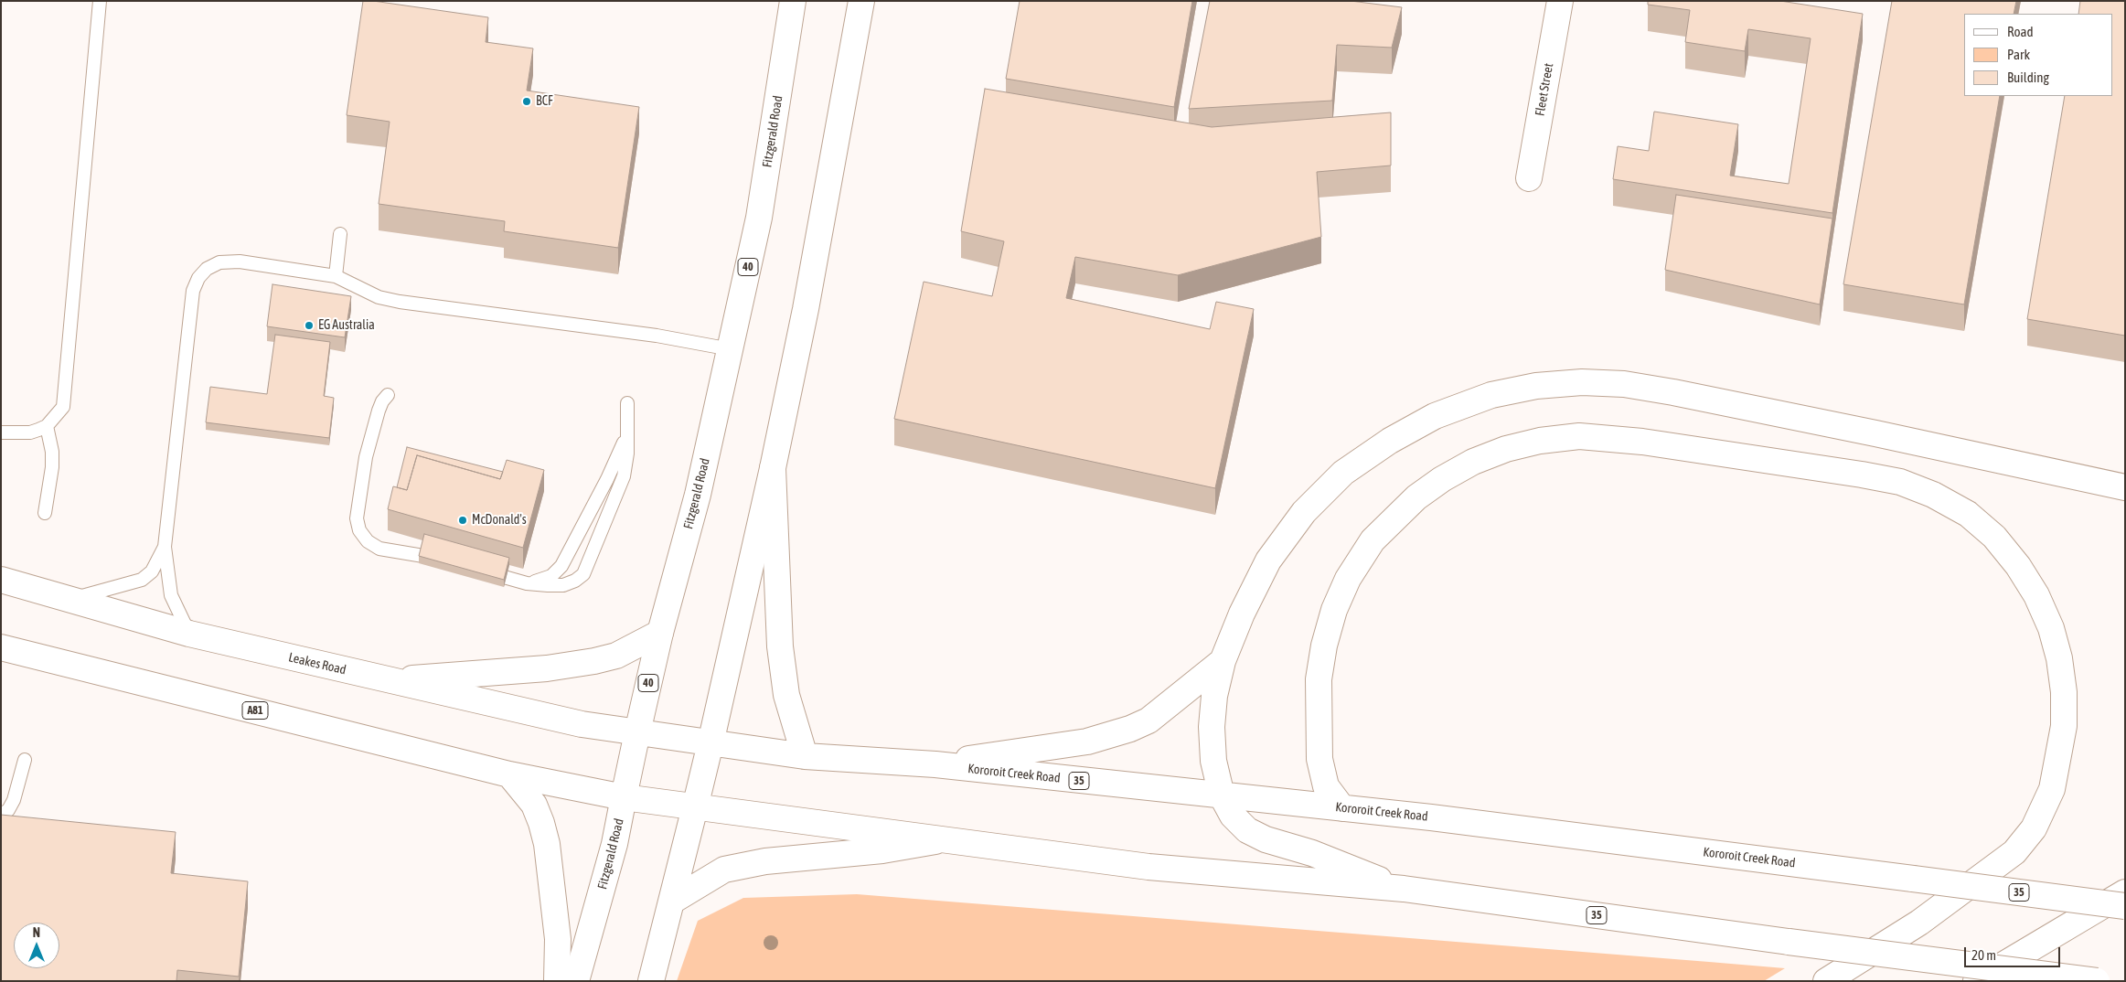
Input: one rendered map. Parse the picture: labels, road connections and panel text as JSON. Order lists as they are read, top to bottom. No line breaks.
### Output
{"streets":{"main road":["Fleet Street","Fitzgerald Road","40","Leakes Road","A81","Kororoit Creek Road","35"]},"crossings":[["Fitzgerald Road","Leakes Road"],["Fitzgerald Road","A81"],["Fitzgerald Road","Kororoit Creek Road"],["Leakes Road","Kororoit Creek Road"]],"places":["BCF","EG Australia","McDonald's"],"legend":["Road","Park","Building"],"scale_bar":"20 m","north":"top"}
